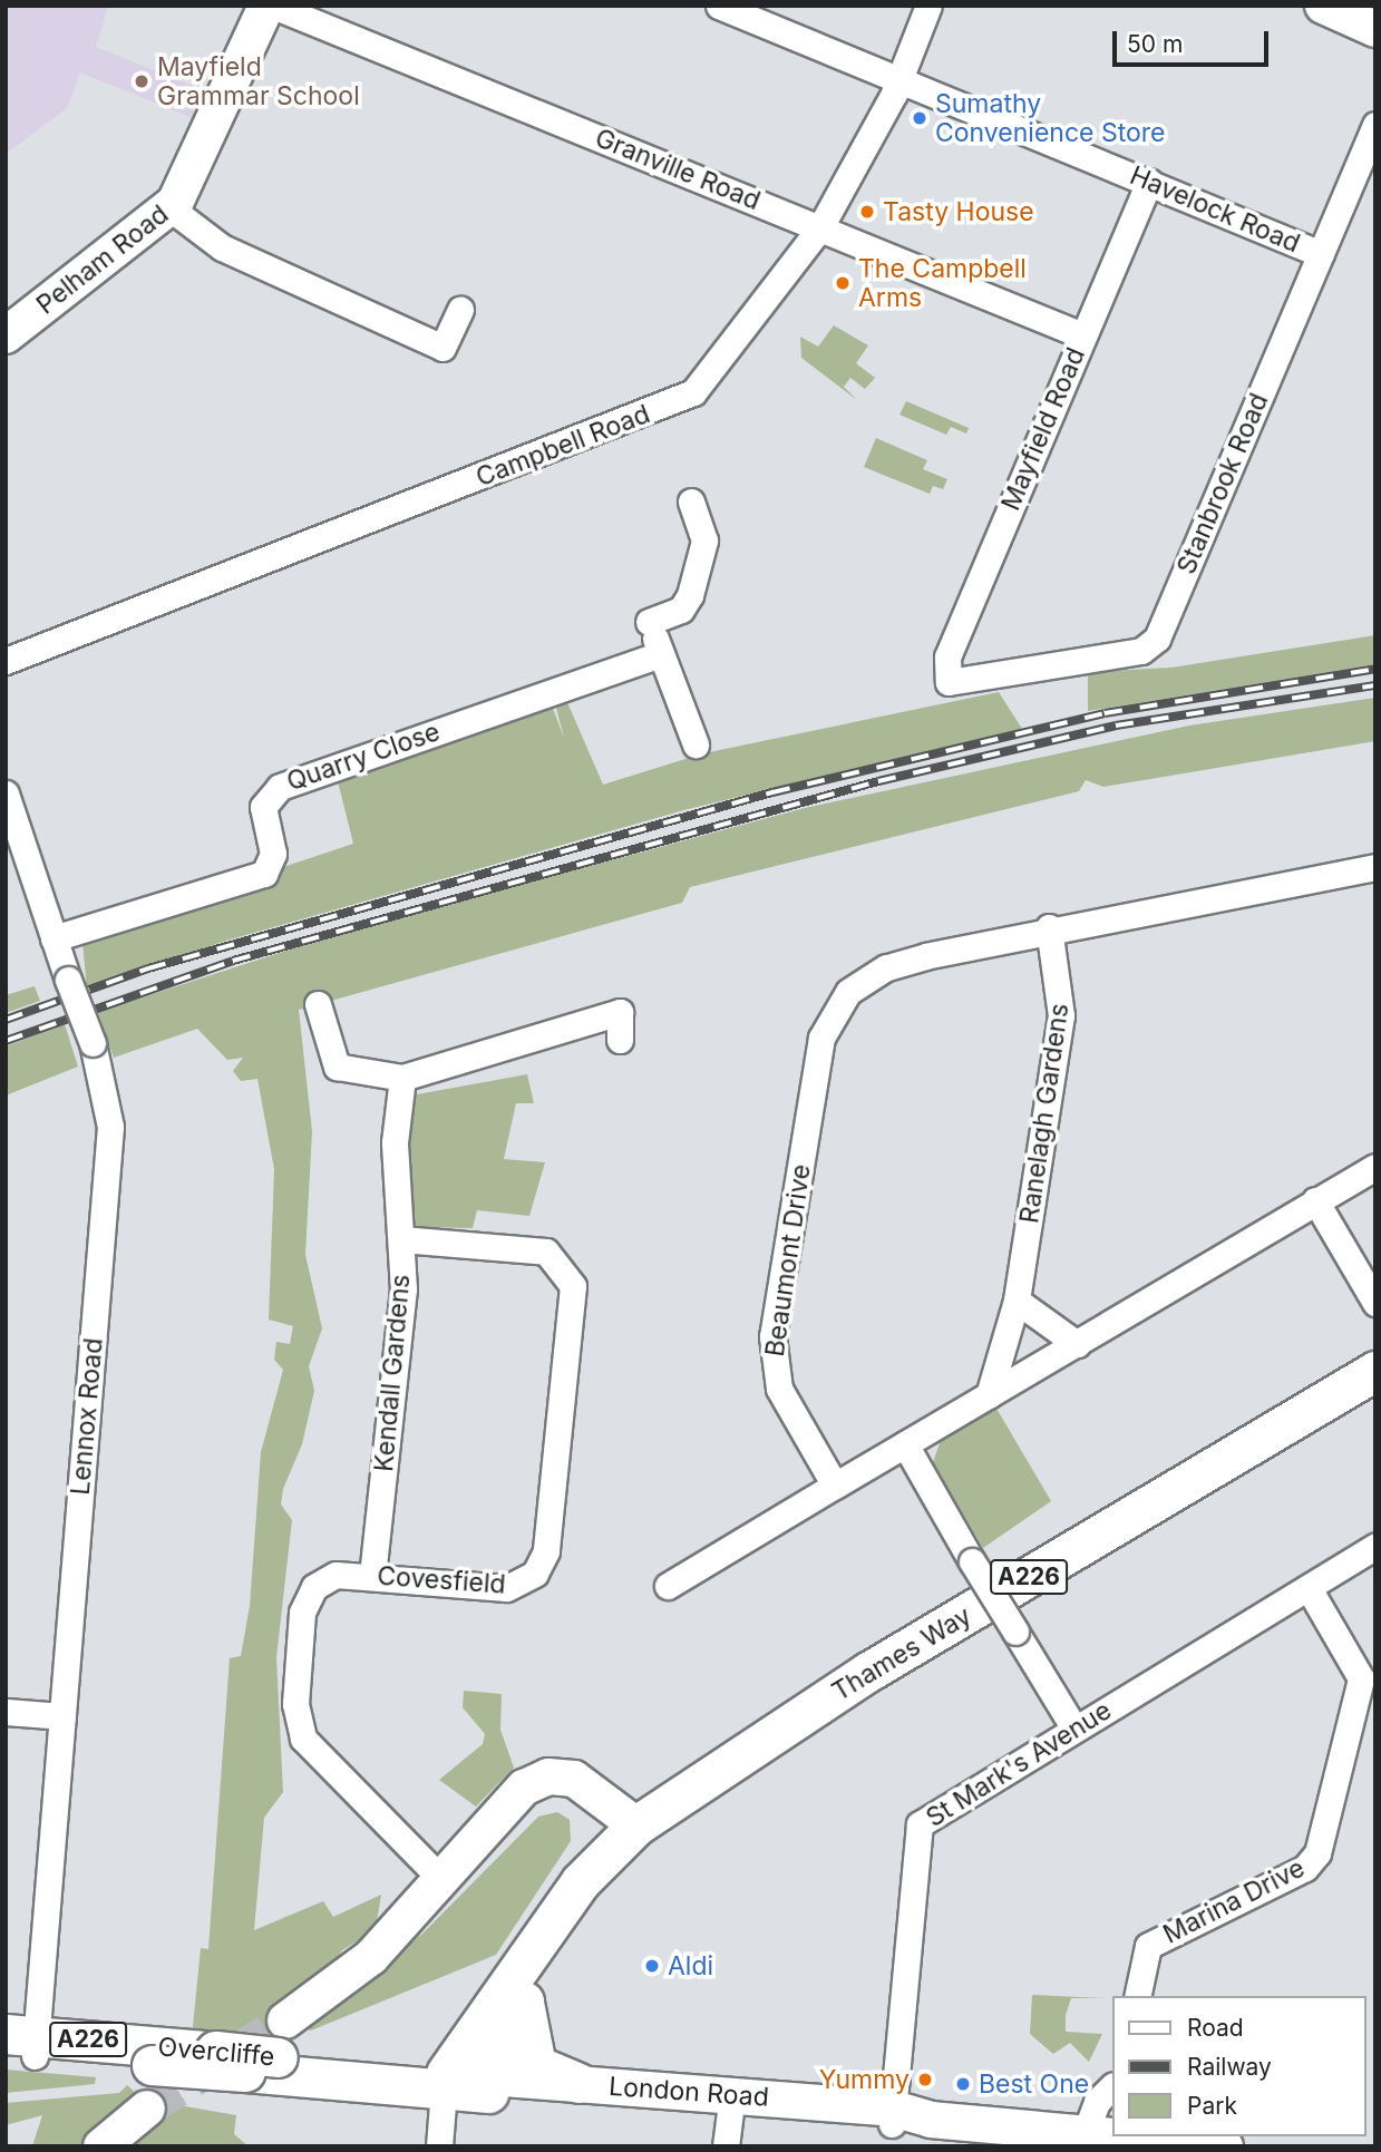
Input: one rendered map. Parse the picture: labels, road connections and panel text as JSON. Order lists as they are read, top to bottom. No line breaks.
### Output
{"streets":{"main road":["Pelham Road","A226","Thames Way","Overcliffe","London Road"],"street":["Granville Road","Havelock Road","Mayfield Road","Campbell Road","Stanbrook Road","Quarry Close","Ranelagh Gardens","Beaumont Drive","Kendall Gardens","Lennox Road","Covesfield","St Mark's Avenue","Marina Drive"]},"crossings":[["Granville Road","Mayfield Road"],["Granville Road","Campbell Road"],["Havelock Road","Mayfield Road"],["Havelock Road","Campbell Road"],["Havelock Road","Stanbrook Road"],["Mayfield Road","Stanbrook Road"],["Quarry Close","Lennox Road"],["Ranelagh Gardens","Beaumont Drive"],["Kendall Gardens","Covesfield"],["Lennox Road","Overcliffe"],["A226","Thames Way"],["A226","London Road"],["Thames Way","London Road"],["St Mark's Avenue","Marina Drive"],["St Mark's Avenue","London Road"],["Overcliffe","London Road"]],"places":["Mayfield Grammar School","Sumathy Convenience Store","Tasty House","The Campbell Arms","Aldi","Yummy","Best One"],"legend":["Road","Railway","Park"],"scale_bar":"50 m"}
